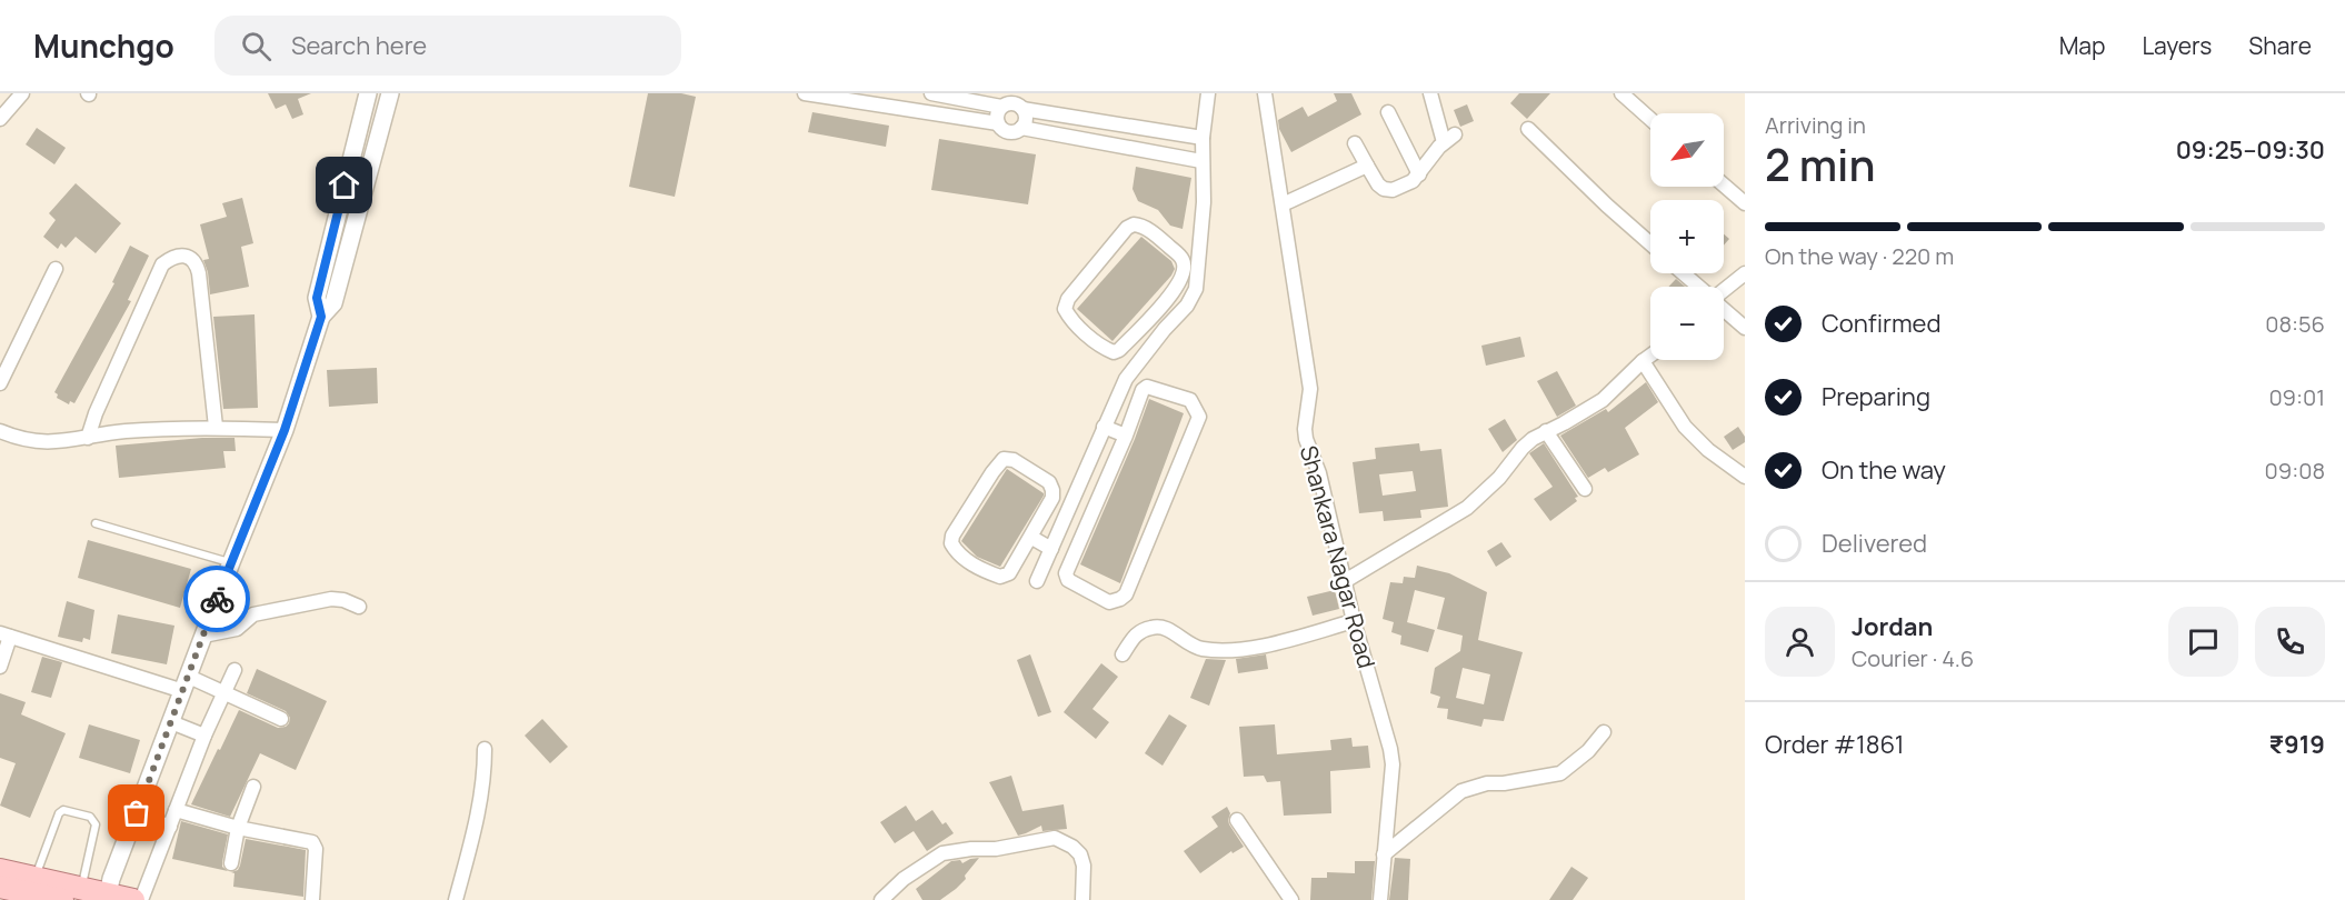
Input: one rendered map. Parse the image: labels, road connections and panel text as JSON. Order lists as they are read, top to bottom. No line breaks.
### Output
{"streets":{"street":["Shankara Nagar Road"]},"north":"bottom left","page":{"header":"Munchgo","search":"Search here","nav":["Map","Layers","Share"],"heading":["2 min","Arriving in","09:25–09:30"],"panel":["Jordan","Courier · 4.6","Order #1861","₹919"],"map_buttons":["+","−"],"bar":"On the way · 220 m","list":[["Confirmed","08:56"],["Preparing","09:01"],["On the way","09:08"],"Delivered"]}}
